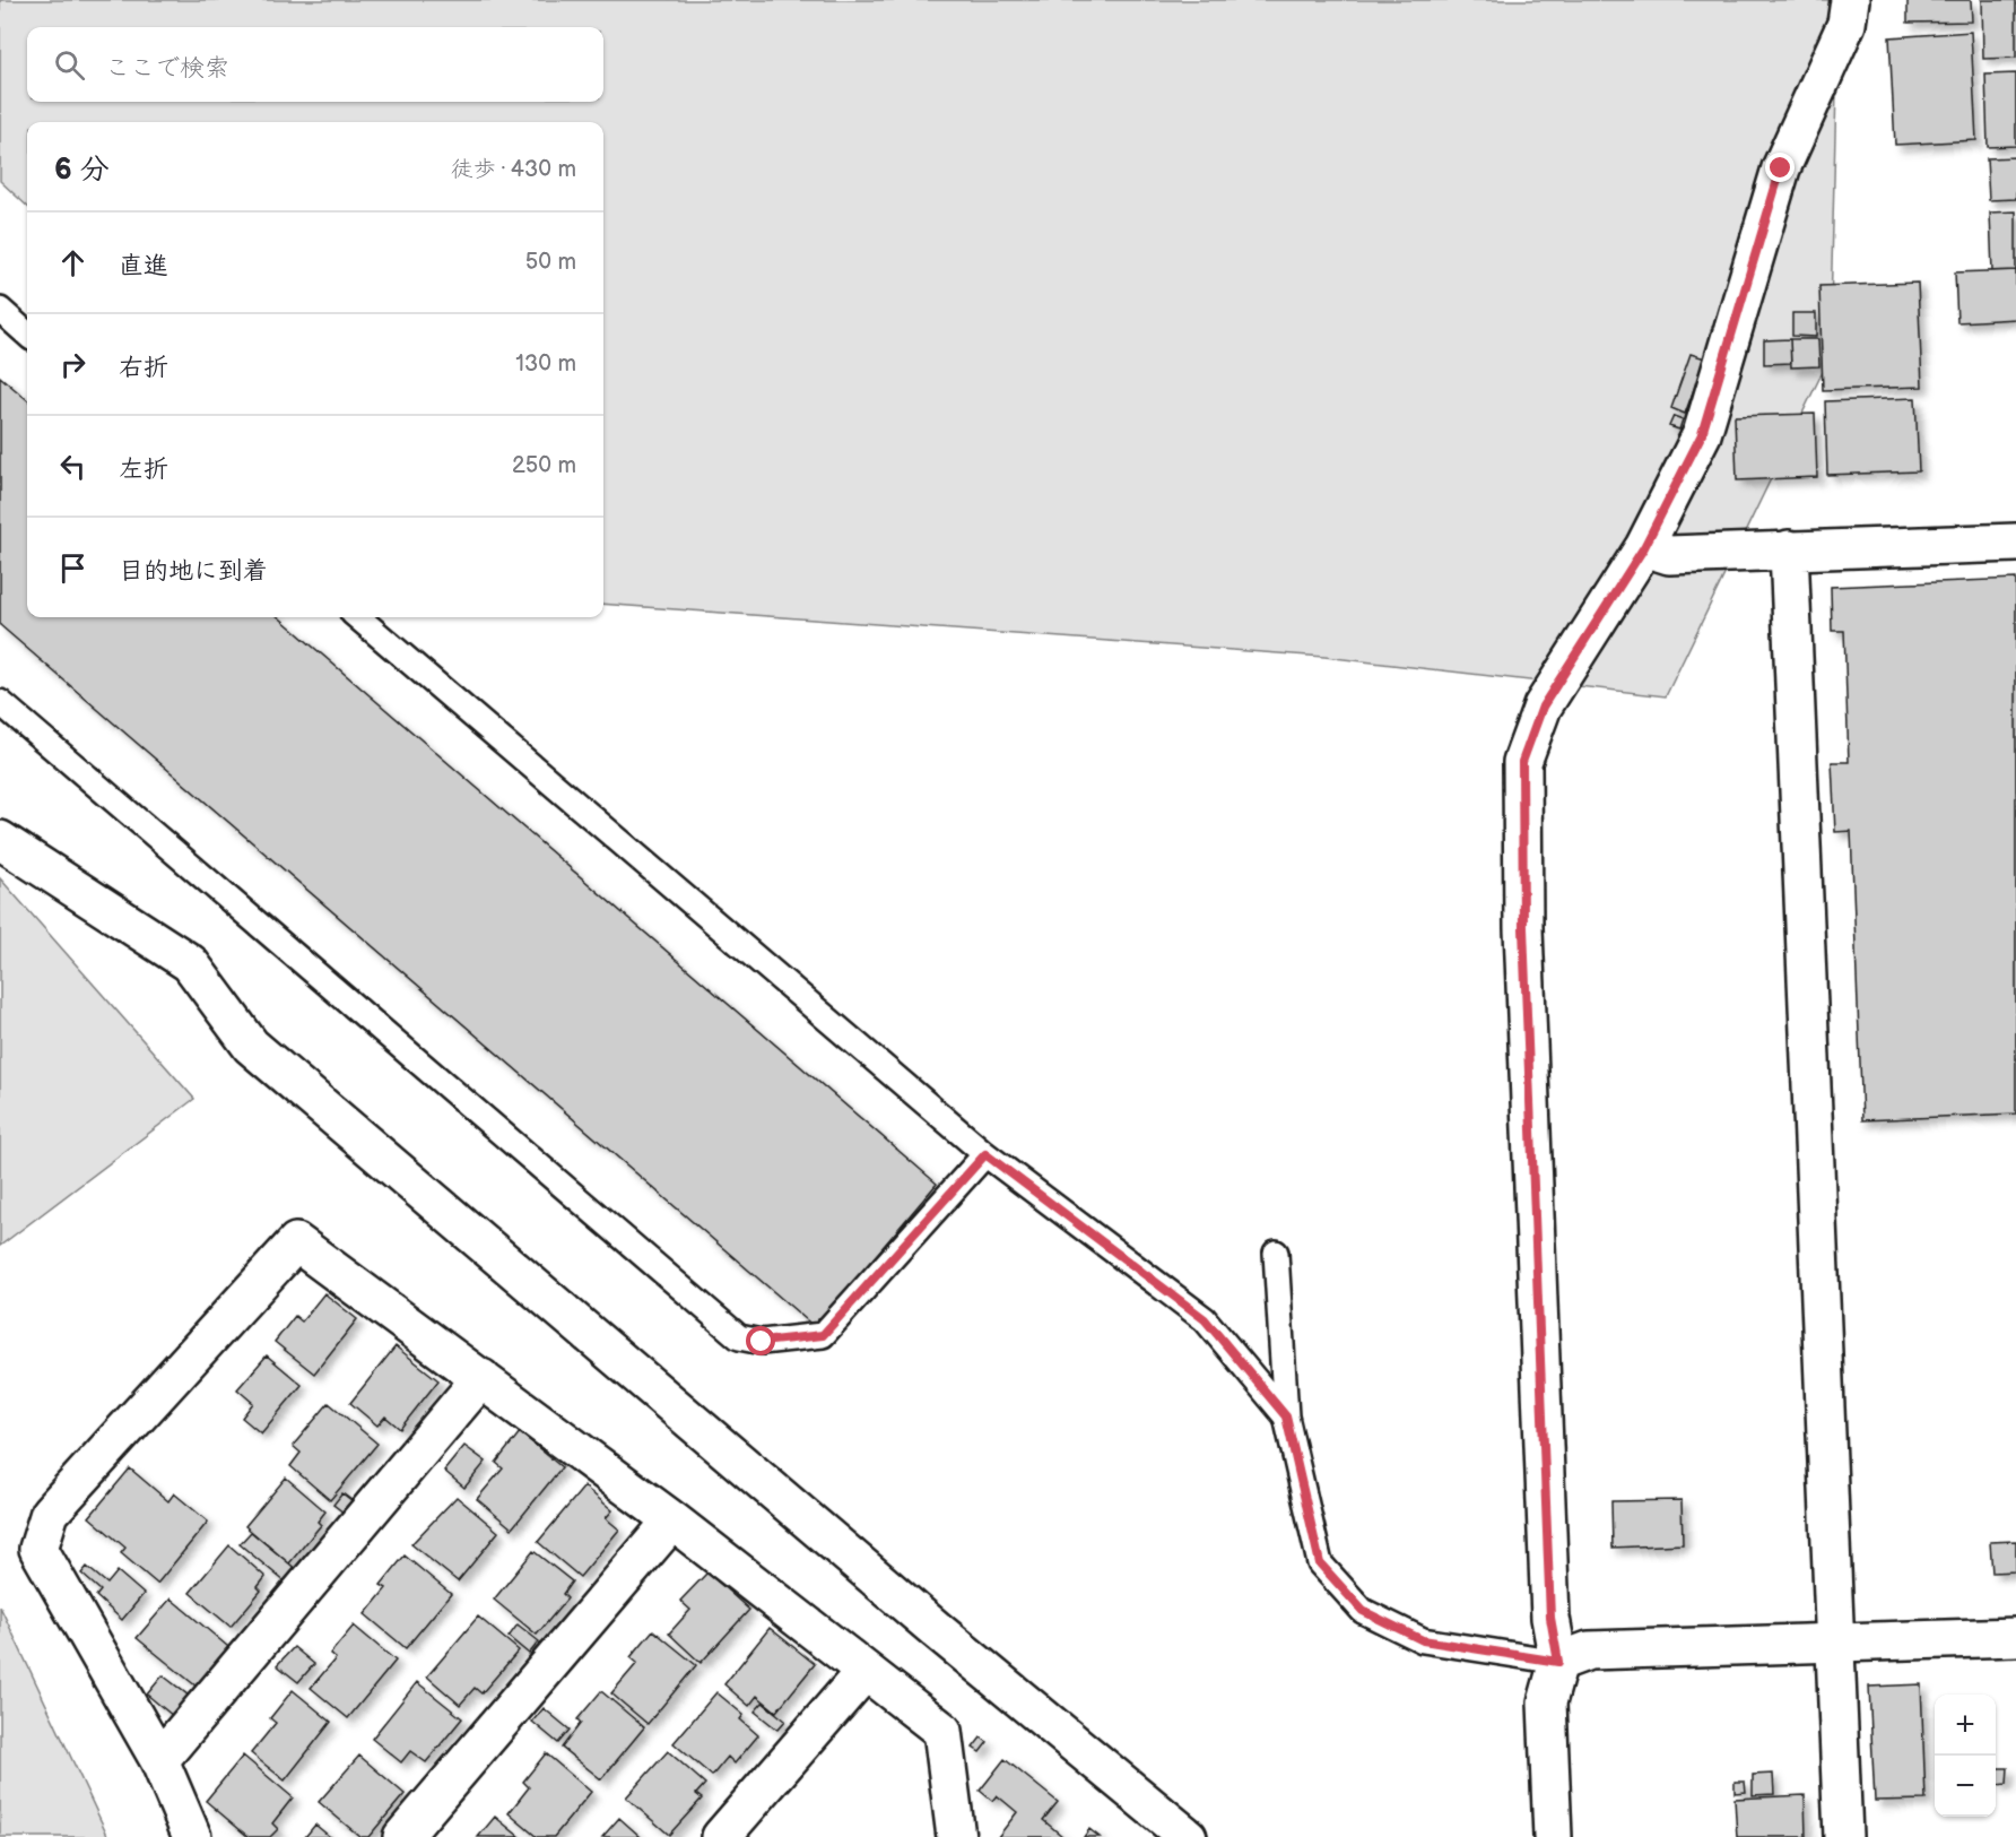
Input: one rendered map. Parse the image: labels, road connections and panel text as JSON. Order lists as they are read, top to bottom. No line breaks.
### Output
{"page":{"search":"ここで検索","heading":["6 分","徒歩 · 430 m"],"list":[["直進","50 m"],["右折","130 m"],["左折","250 m"],"目的地に到着"],"map_buttons":["+","−"]}}
